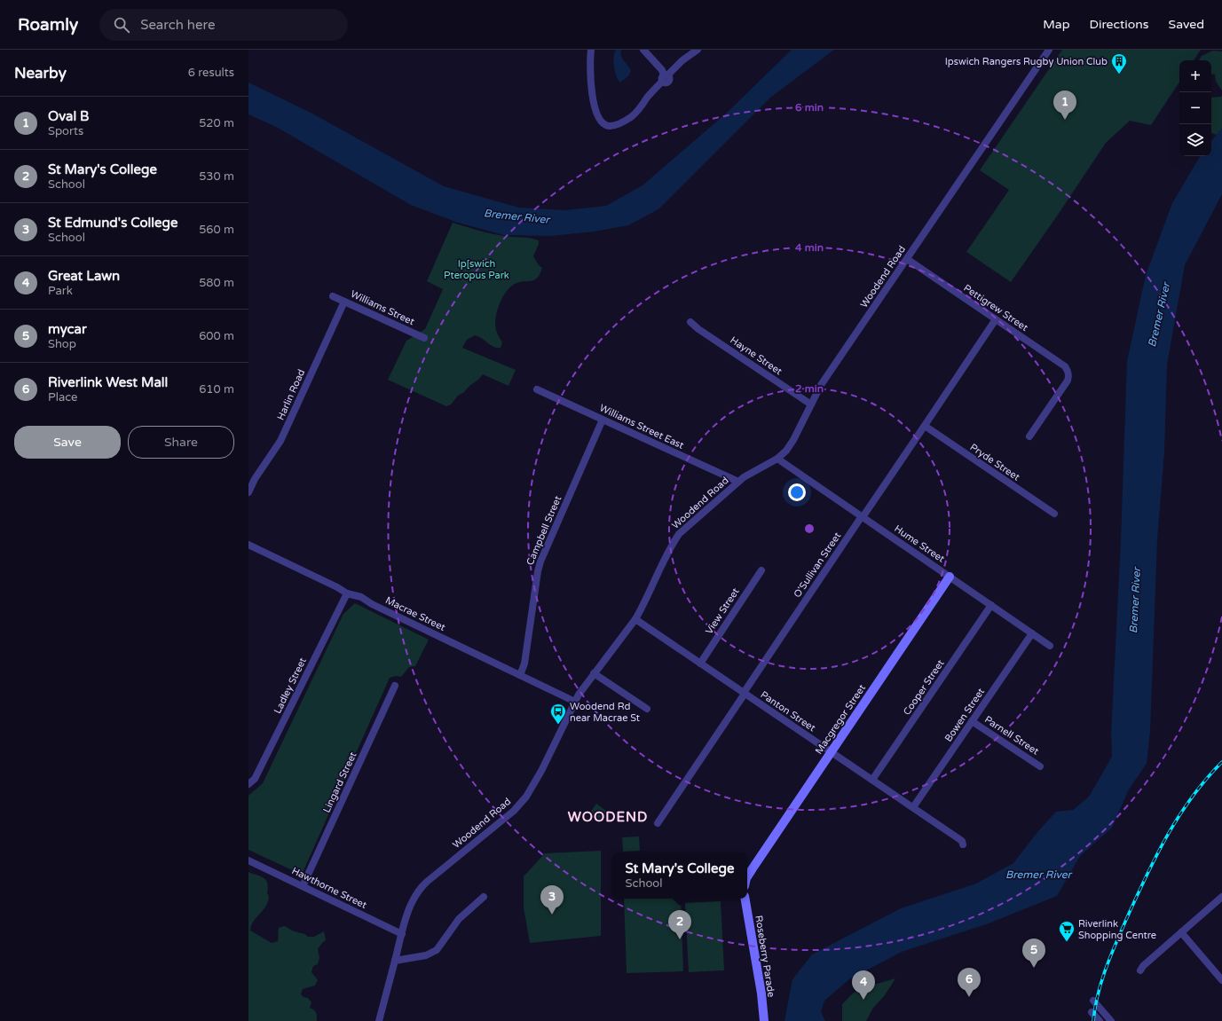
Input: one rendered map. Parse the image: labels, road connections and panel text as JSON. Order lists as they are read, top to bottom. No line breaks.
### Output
{"streets":{"street":["Woodend Road","Williams Street","Pettigrew Street","Hayne Street","Harlin Road","Williams Street East","Pryde Street","Campbell Street","Hume Street","O'Sullivan Street","View Street","Macrae Street","Ladley Street","Cooper Street","Panton Street","Bowen Street","Macgregor Street","Parnell Street","Lingard Street","Hawthorne Street","Roseberry Parade"]},"crossings":[["Woodend Road","Pettigrew Street"],["Woodend Road","Hayne Street"],["Woodend Road","Williams Street East"],["Woodend Road","Hume Street"],["Woodend Road","Macrae Street"],["Woodend Road","Panton Street"],["Woodend Road","Hawthorne Street"],["Williams Street","Harlin Road"],["Pettigrew Street","O'Sullivan Street"],["Williams Street East","Campbell Street"],["Pryde Street","O'Sullivan Street"],["Campbell Street","Macrae Street"],["Hume Street","O'Sullivan Street"],["Hume Street","Cooper Street"],["Hume Street","Bowen Street"],["Hume Street","Macgregor Street"],["O'Sullivan Street","Panton Street"],["View Street","Panton Street"],["Macrae Street","Ladley Street"],["Cooper Street","Panton Street"],["Panton Street","Bowen Street"],["Panton Street","Macgregor Street"],["Bowen Street","Parnell Street"],["Lingard Street","Hawthorne Street"]],"districts":["WOODEND"],"water":["Bremer River"],"parks":["Ip[swich Pteropus Park"],"places":{"building":["Ipswich Rangers Rugby Union Club"],"bus stop":["Woodend Rd near Macrae St"],"supermarket":["Riverlink Shopping Centre"]},"page":{"header":"Roamly","search":"Search here","nav":["Map","Directions","Saved"],"heading":["Nearby","6 results"],"map_buttons":["+","−"],"pins":["1","3","2","5","6","4"],"list":[{"mark":"1","name":"Oval B","note":"Sports","value":"520 m"},{"mark":"2","name":"St Mary's College","note":"School","value":"530 m"},{"mark":"3","name":"St Edmund's College","note":"School","value":"560 m"},{"mark":"4","name":"Great Lawn","note":"Park","value":"580 m"},{"mark":"5","name":"mycar","note":"Shop","value":"600 m"},{"mark":"6","name":"Riverlink West Mall","note":"Place","value":"610 m"}],"buttons":["Save","Share"],"popup":["St Mary's College","School"]},"rings":["6 min","4 min","2 min"]}
